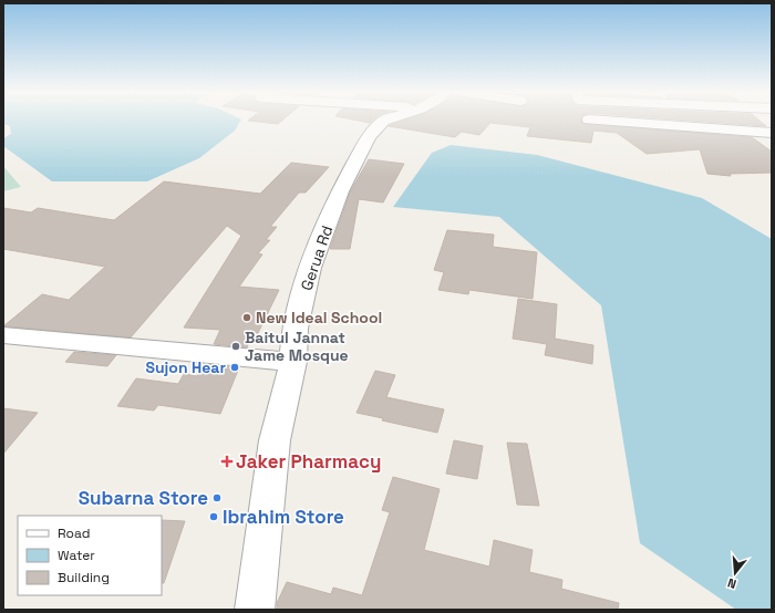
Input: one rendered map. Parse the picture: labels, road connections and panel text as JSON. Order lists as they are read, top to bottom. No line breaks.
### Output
{"streets":{"street":["Gerua Rd"]},"places":{"other":["New Ideal School","Baitul Jannat Jame Mosque","Sujon Hear","Subarna Store","Ibrahim Store"],"health":["Jaker Pharmacy"]},"legend":["Road","Water","Building"],"north":"bottom"}
